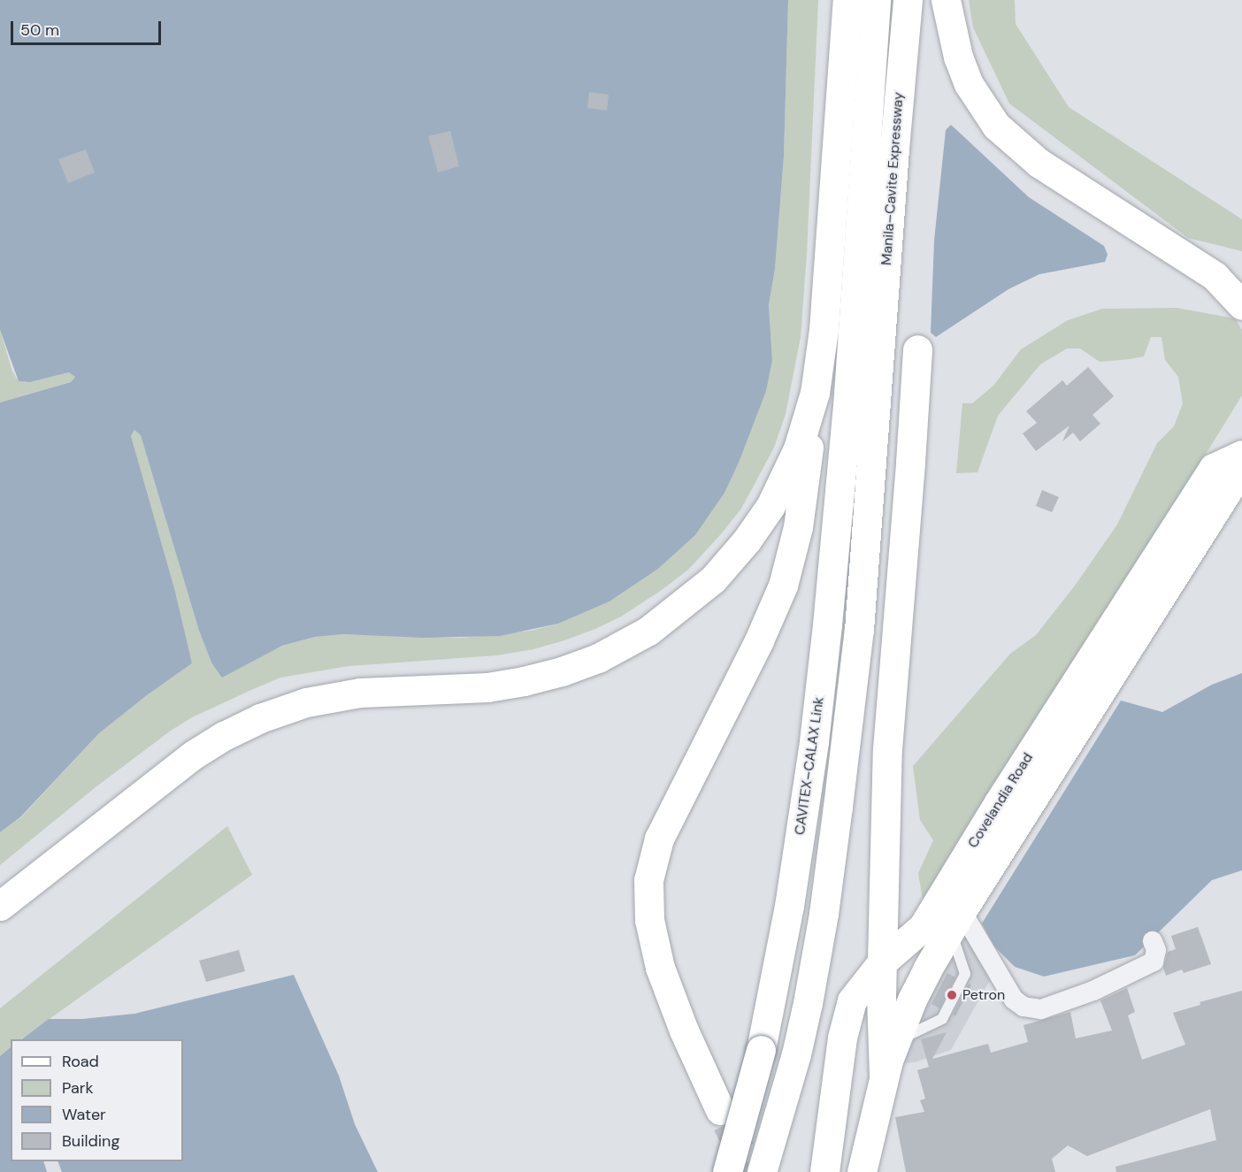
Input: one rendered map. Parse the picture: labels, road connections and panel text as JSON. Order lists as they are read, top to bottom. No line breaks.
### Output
{"streets":{"main road":["Manila–Cavite Expressway","CAVITEX–CALAX Link","Covelandia Road"]},"crossings":[["Manila–Cavite Expressway","CAVITEX–CALAX Link"]],"places":["Petron"],"legend":["Road","Park","Water","Building"],"scale_bar":"50 m"}
